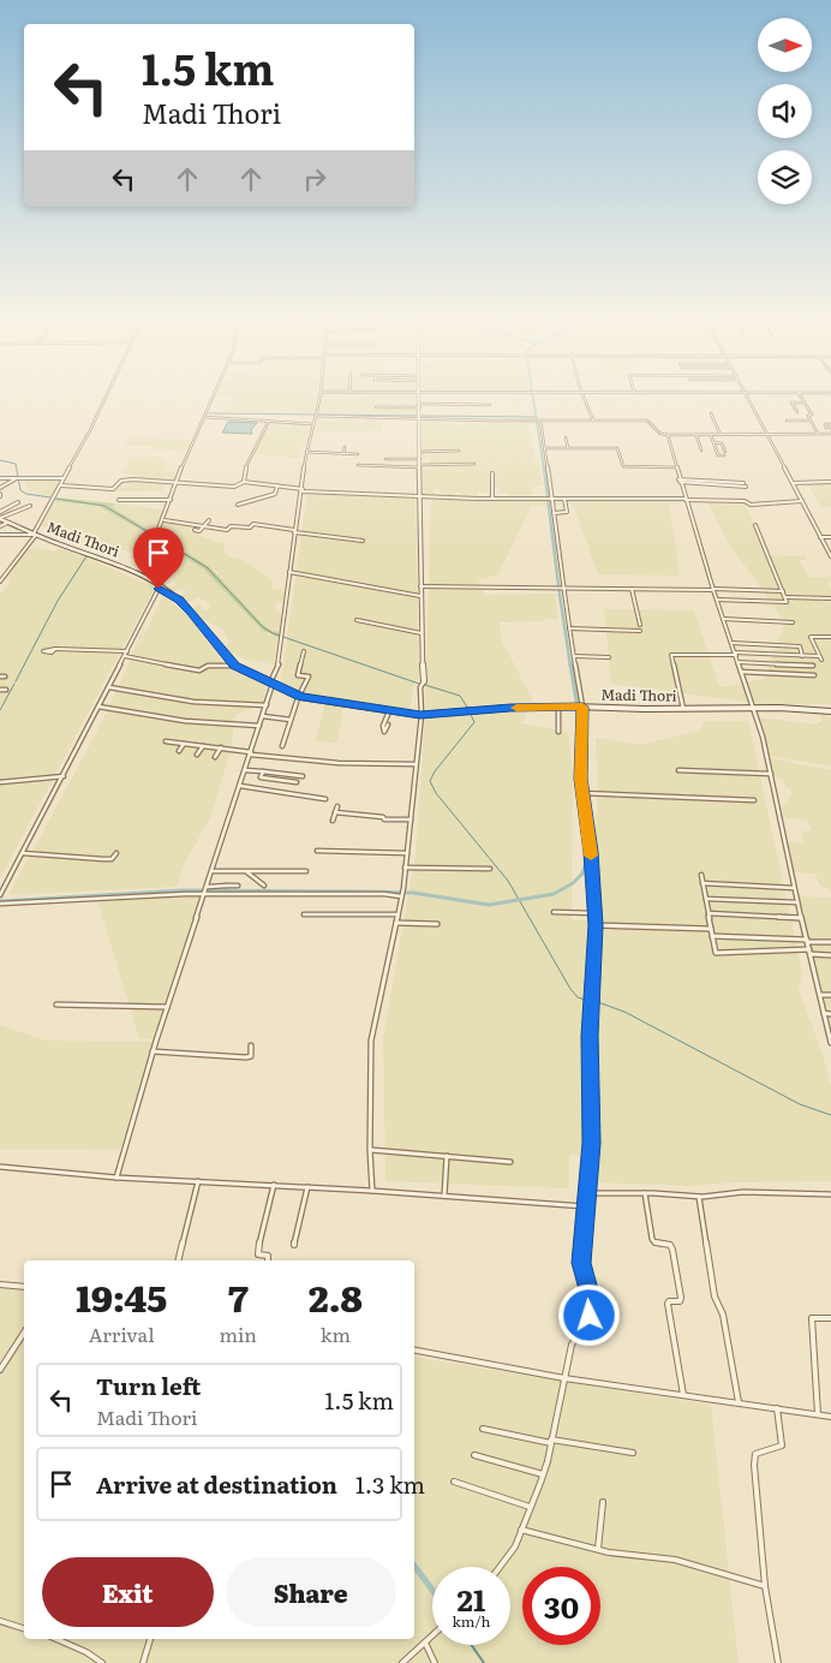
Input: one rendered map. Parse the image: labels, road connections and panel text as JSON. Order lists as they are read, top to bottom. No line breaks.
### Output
{"streets":{"main road":["Madi Thori"]},"north":"right","page":{"turn":["1.5 km","Madi Thori"],"eta":["19:45","Arrival","7","min","2.8","km"],"list":[{"name":"Turn left","note":"Madi Thori","value":"1.5 km"},{"name":"Arrive at destination","value":"1.3 km"}],"buttons":["Exit","Share"],"speed":"21 km/h","limit":"30"}}
